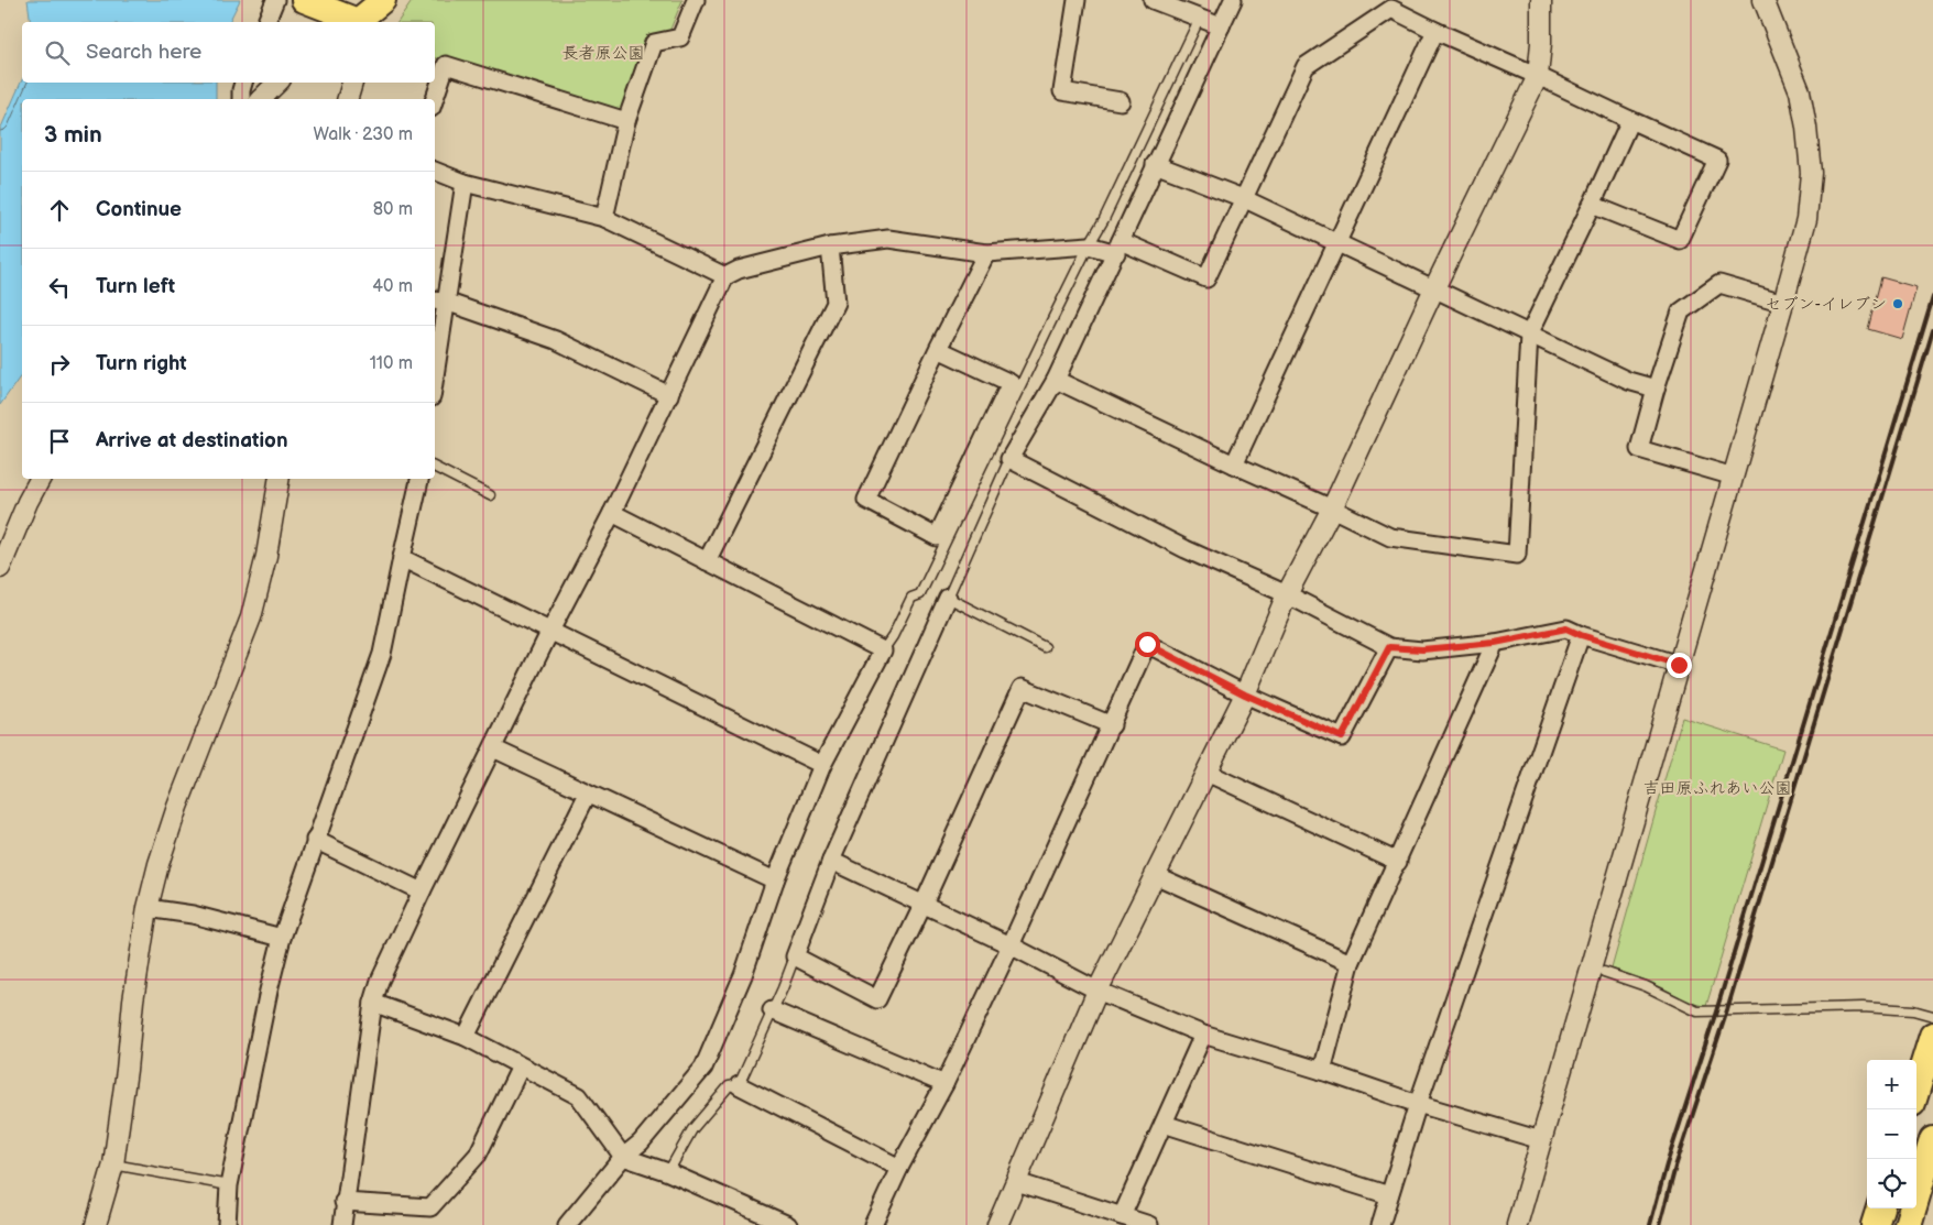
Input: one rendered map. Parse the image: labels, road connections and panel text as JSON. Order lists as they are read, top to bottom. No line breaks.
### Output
{"parks":["長者原公園","吉田原ふれあい公園"],"places":["セブン-イレブン"],"page":{"search":"Search here","heading":["3 min","Walk · 230 m"],"list":[["Continue","80 m"],["Turn left","40 m"],["Turn right","110 m"],"Arrive at destination"],"map_buttons":["+","−"]}}
